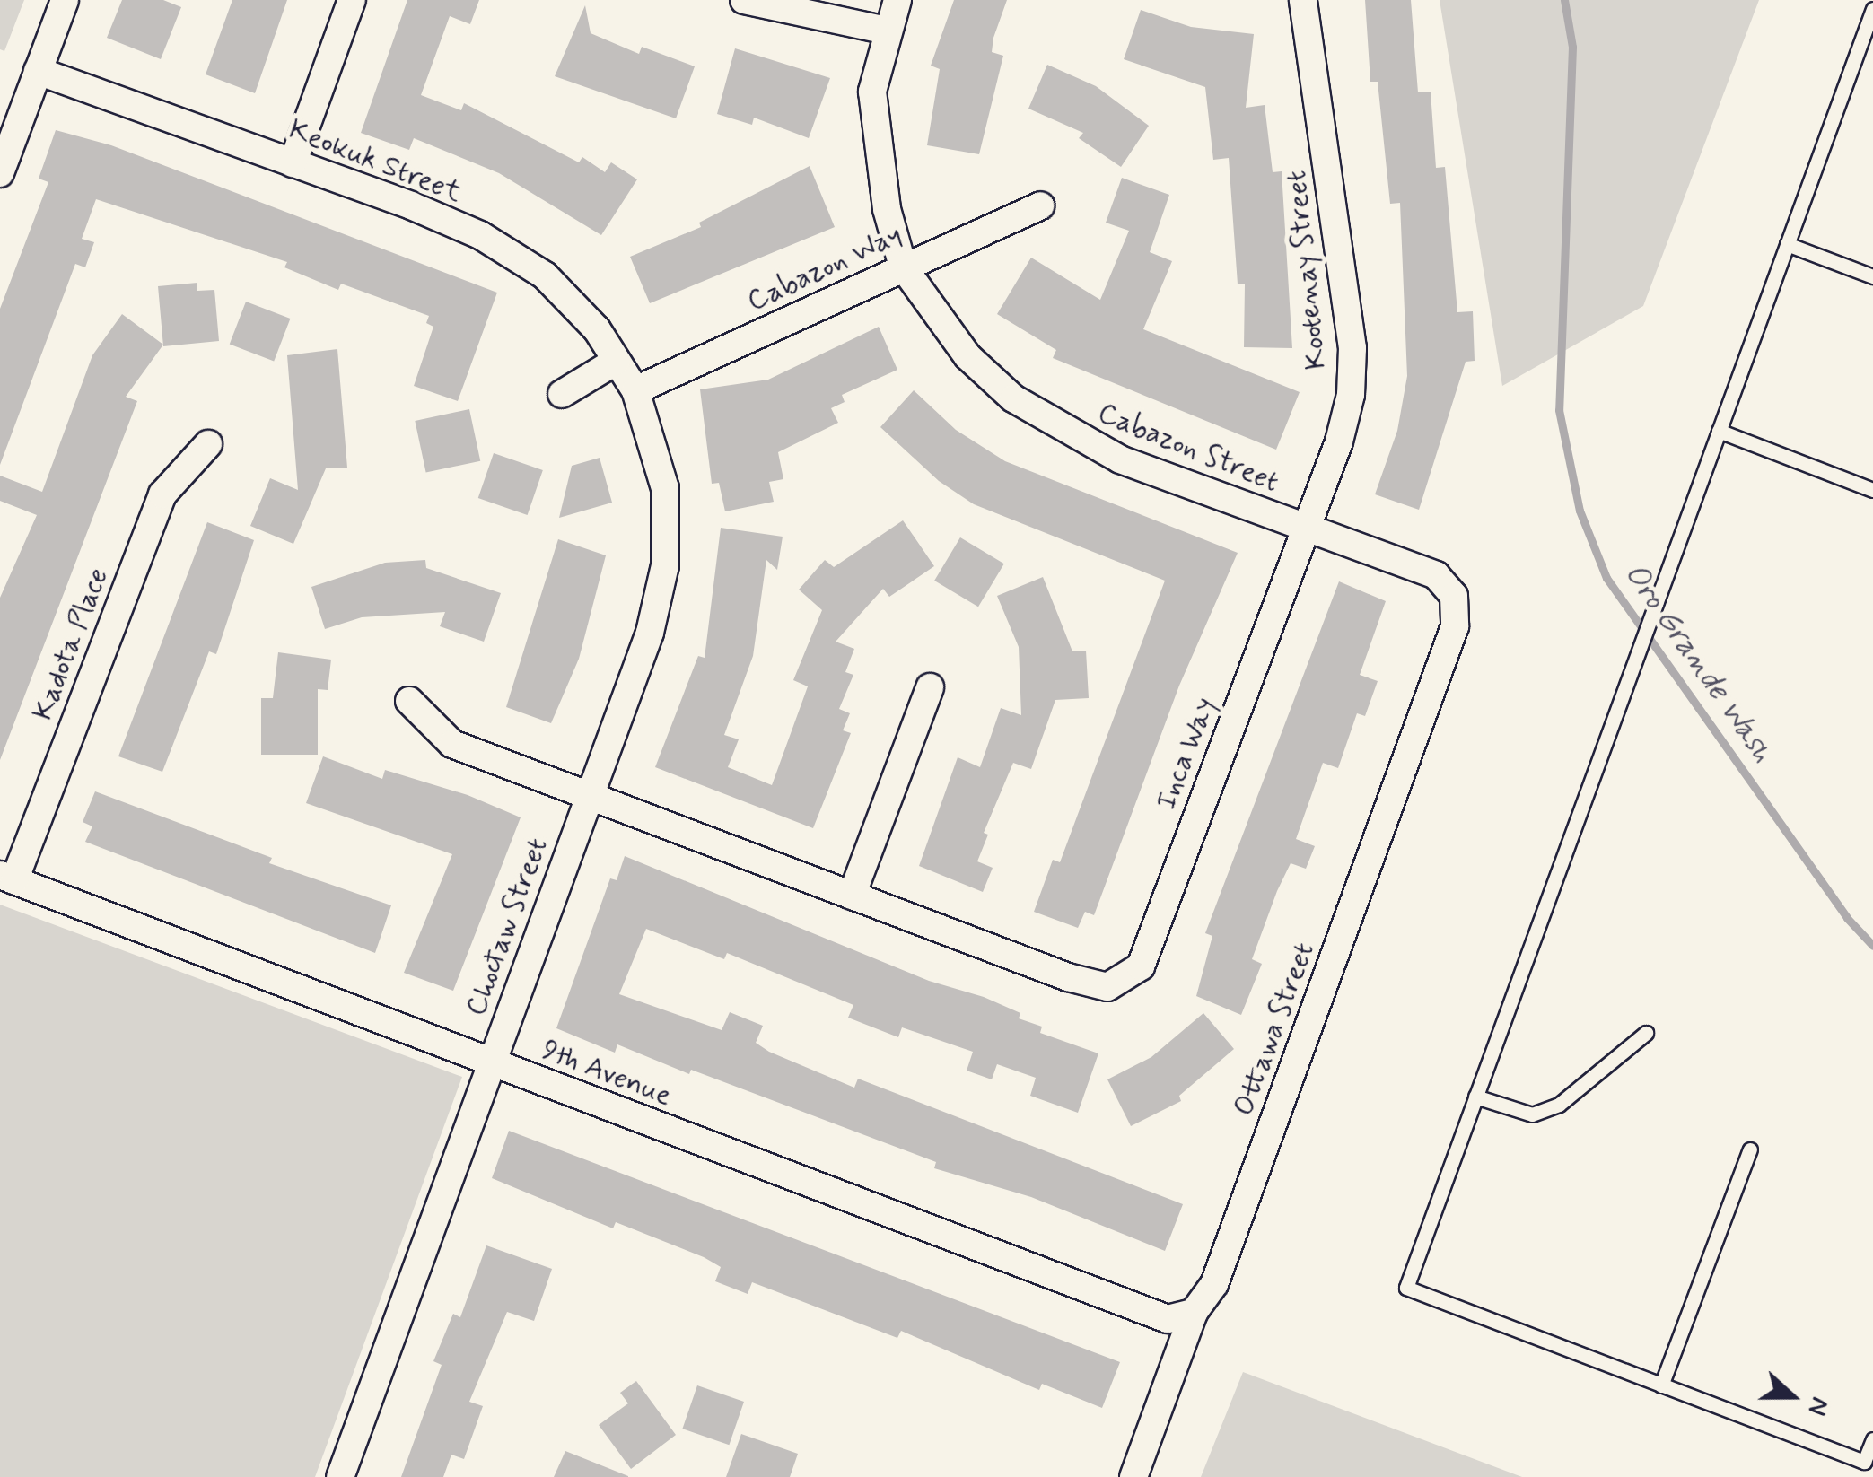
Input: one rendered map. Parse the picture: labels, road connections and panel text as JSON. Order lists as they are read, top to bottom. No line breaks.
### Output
{"streets":{"street":["Keokuk Street","Cabazon Way","Kootenay Street","Cabazon Street","Kadota Place","Inca Way","Choctaw Street","Ottawa Street","9th Avenue"]},"crossings":[["Keokuk Street","Cabazon Way"],["Keokuk Street","Choctaw Street"],["Cabazon Way","Cabazon Street"],["Cabazon Way","Choctaw Street"],["Kootenay Street","Cabazon Street"],["Kootenay Street","Inca Way"],["Cabazon Street","Inca Way"],["Cabazon Street","Ottawa Street"],["Kadota Place","9th Avenue"],["Choctaw Street","9th Avenue"],["Ottawa Street","9th Avenue"]],"water":["Oro Grande Wash"],"north":"right"}
